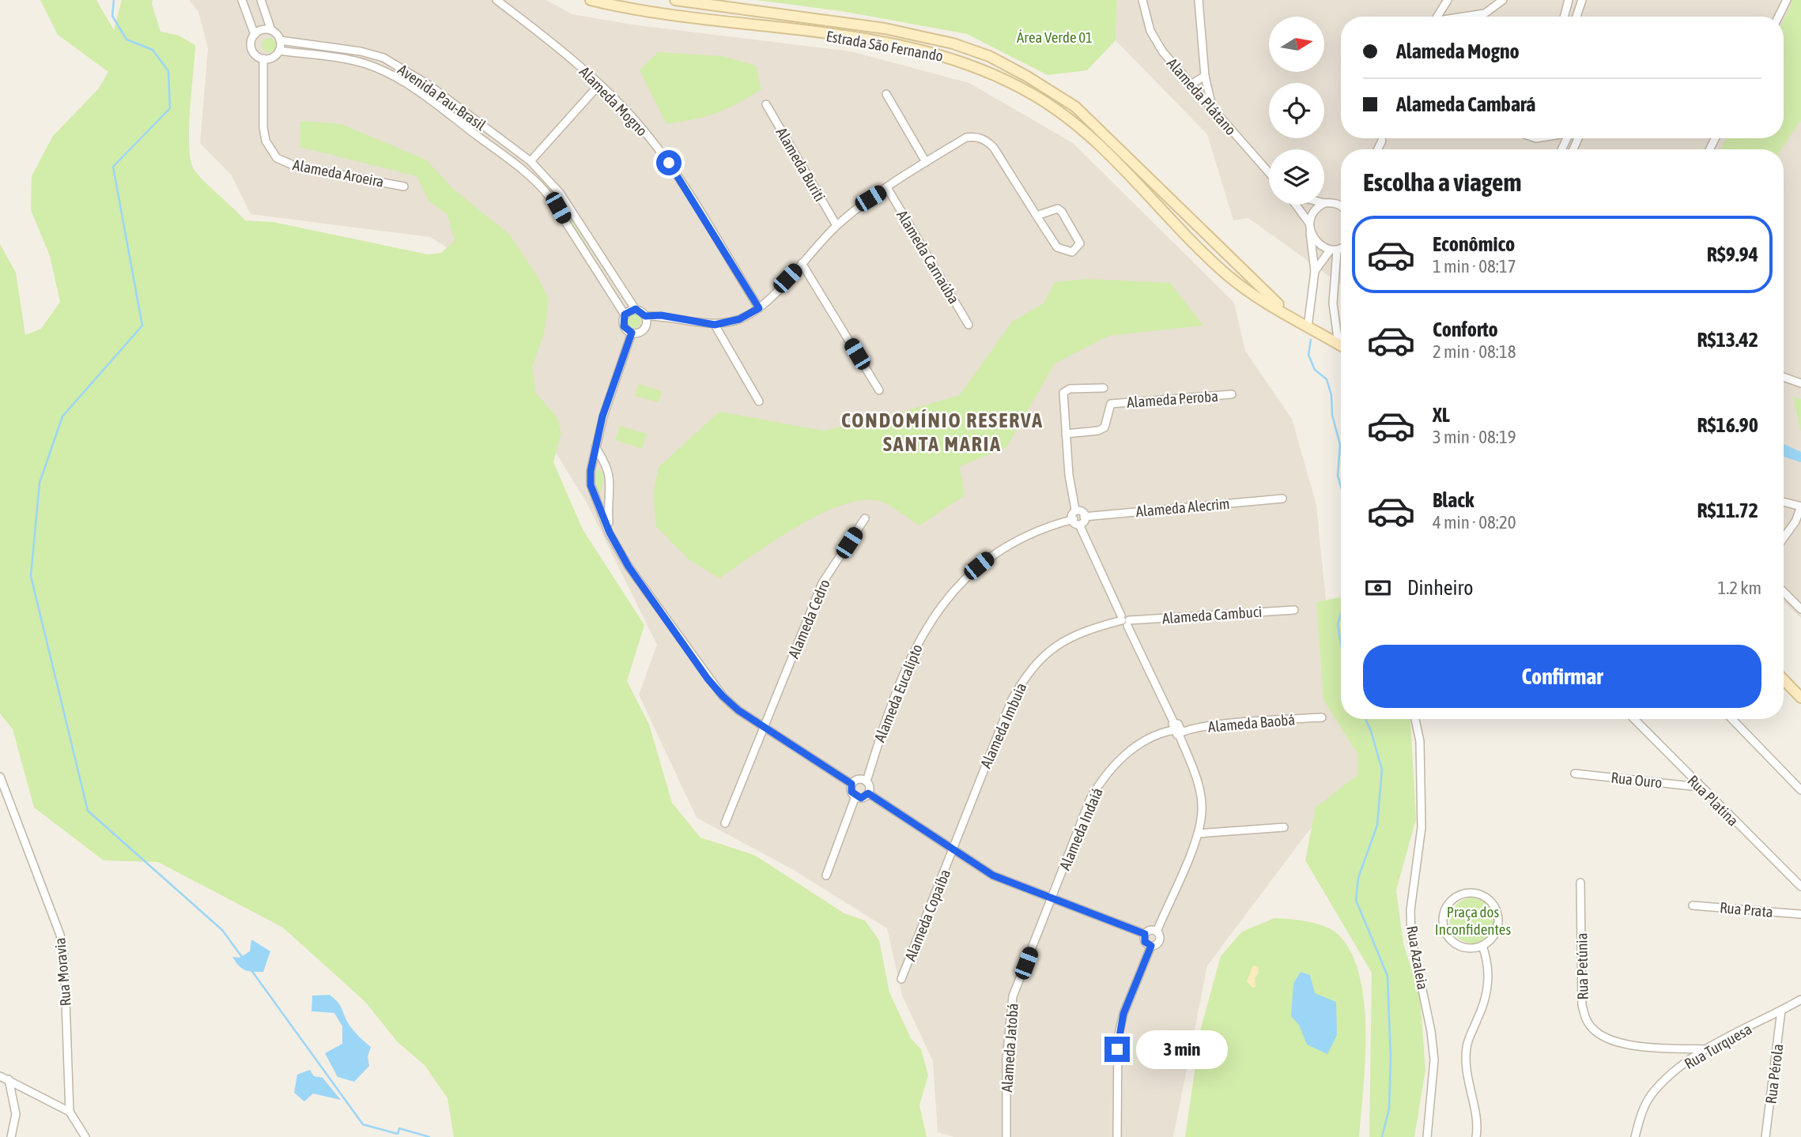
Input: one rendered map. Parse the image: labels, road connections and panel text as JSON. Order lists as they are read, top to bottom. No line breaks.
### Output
{"streets":{"main road":["Estrada São Fernando"],"street":["Alameda Plátano","Avenida Pau-Brasil","Alameda Mogno","Alameda Buriti","Alameda Aroeira","Alameda Carnaúba","Alameda Peroba","Alameda Alecrim","Alameda Cambuci","Alameda Cedro","Alameda Eucalipto","Alameda Baobá","Alameda Imbuia","Rua Ouro","Rua Platina","Alameda Indaiá","Rua Prata","Alameda Copaíba","Rua Azaleia","Rua Petúnia","Rua Moravia","Rua Turquesa","Alameda Jatobá","Rua Pérola"]},"crossings":[["Avenida Pau-Brasil","Alameda Aroeira"],["Alameda Cambuci","Alameda Imbuia"],["Alameda Baobá","Alameda Indaiá"],["Alameda Imbuia","Alameda Copaíba"],["Rua Ouro","Rua Platina"],["Alameda Indaiá","Alameda Jatobá"],["Rua Petúnia","Rua Turquesa"],["Rua Turquesa","Rua Pérola"]],"districts":["CONDOMÍNIO RESERVA SANTA MARIA"],"parks":["Área Verde 01","Praça dos Inconfidentes"],"north":"right","page":{"banner":["Alameda Mogno","Alameda Cambará"],"heading":"Escolha a viagem","list":[{"name":"Econômico","note":"1 min · 08:17","value":"R$9.94"},{"name":"Conforto","note":"2 min · 08:18","value":"R$13.42"},{"name":"XL","note":"3 min · 08:19","value":"R$16.90"},{"name":"Black","note":"4 min · 08:20","value":"R$11.72"}],"pay":["Dinheiro","1.2 km"],"buttons":"Confirmar","bubble":"3 min"}}
